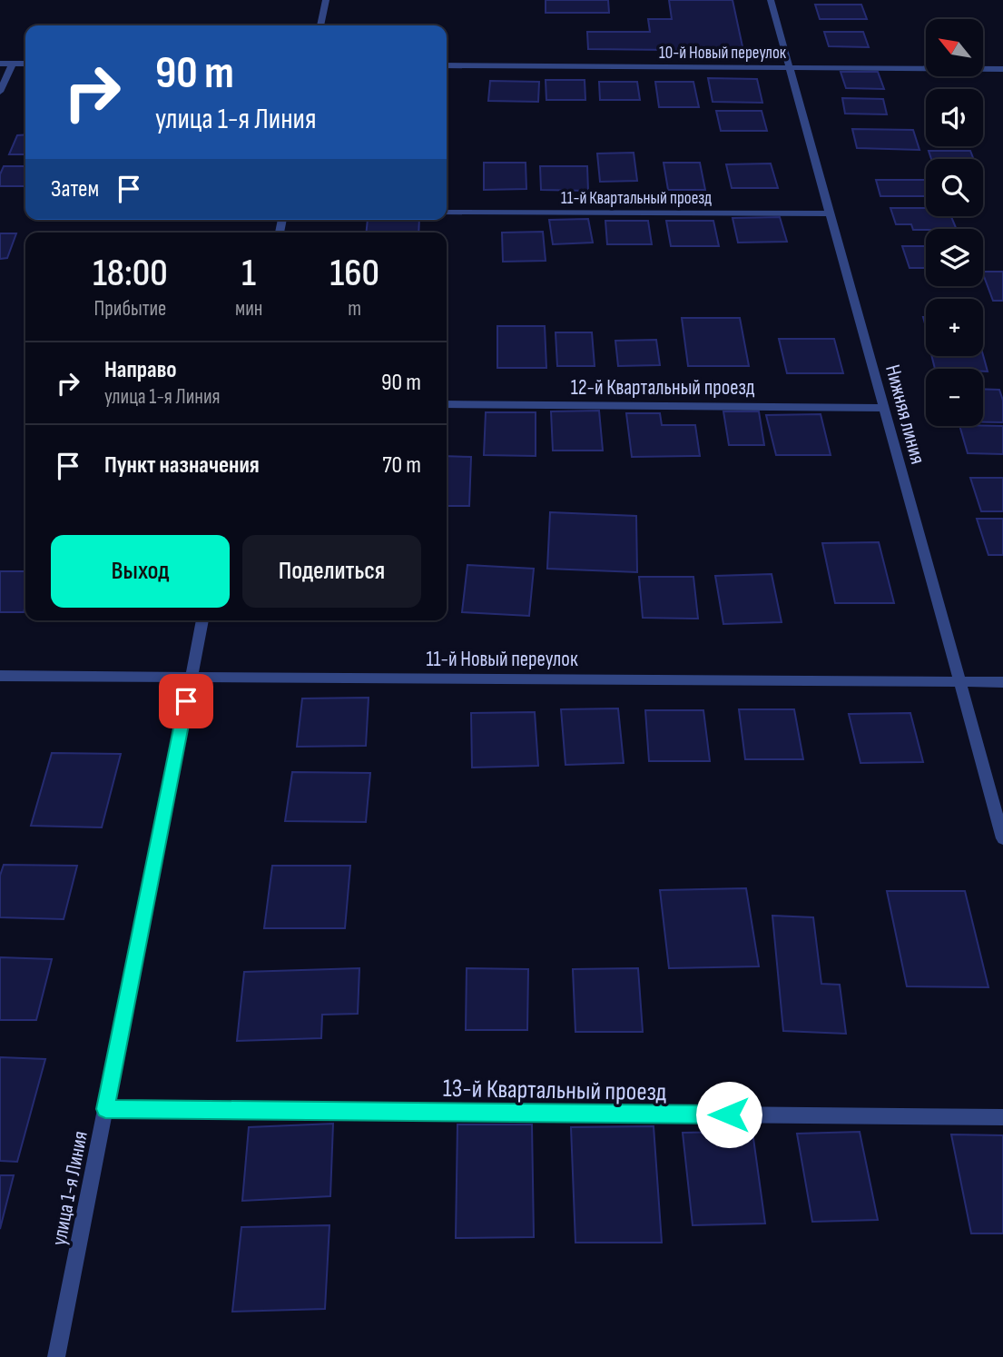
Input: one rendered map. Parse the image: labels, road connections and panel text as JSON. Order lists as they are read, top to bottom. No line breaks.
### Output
{"streets":{"street":["10-й Новый переулок","11-й Квартальный проезд","12-й Квартальный проезд","Нижняя линия","11-й Новый переулок","13-й Квартальный проезд","улица 1-я Линия"]},"crossings":[["10-й Новый переулок","Нижняя линия"],["11-й Квартальный проезд","Нижняя линия"],["12-й Квартальный проезд","Нижняя линия"],["Нижняя линия","11-й Новый переулок"],["11-й Новый переулок","улица 1-я Линия"],["13-й Квартальный проезд","улица 1-я Линия"]],"north":"top left","page":{"map_buttons":["+","−"],"turn":["90 m","улица 1-я Линия"],"then":"Затем","eta":["18:00","Прибытие","1","мин","160","m"],"list":[{"name":"Направо","note":"улица 1-я Линия","value":"90 m"},{"name":"Пункт назначения","value":"70 m"}],"buttons":["Выход","Поделиться"]}}
